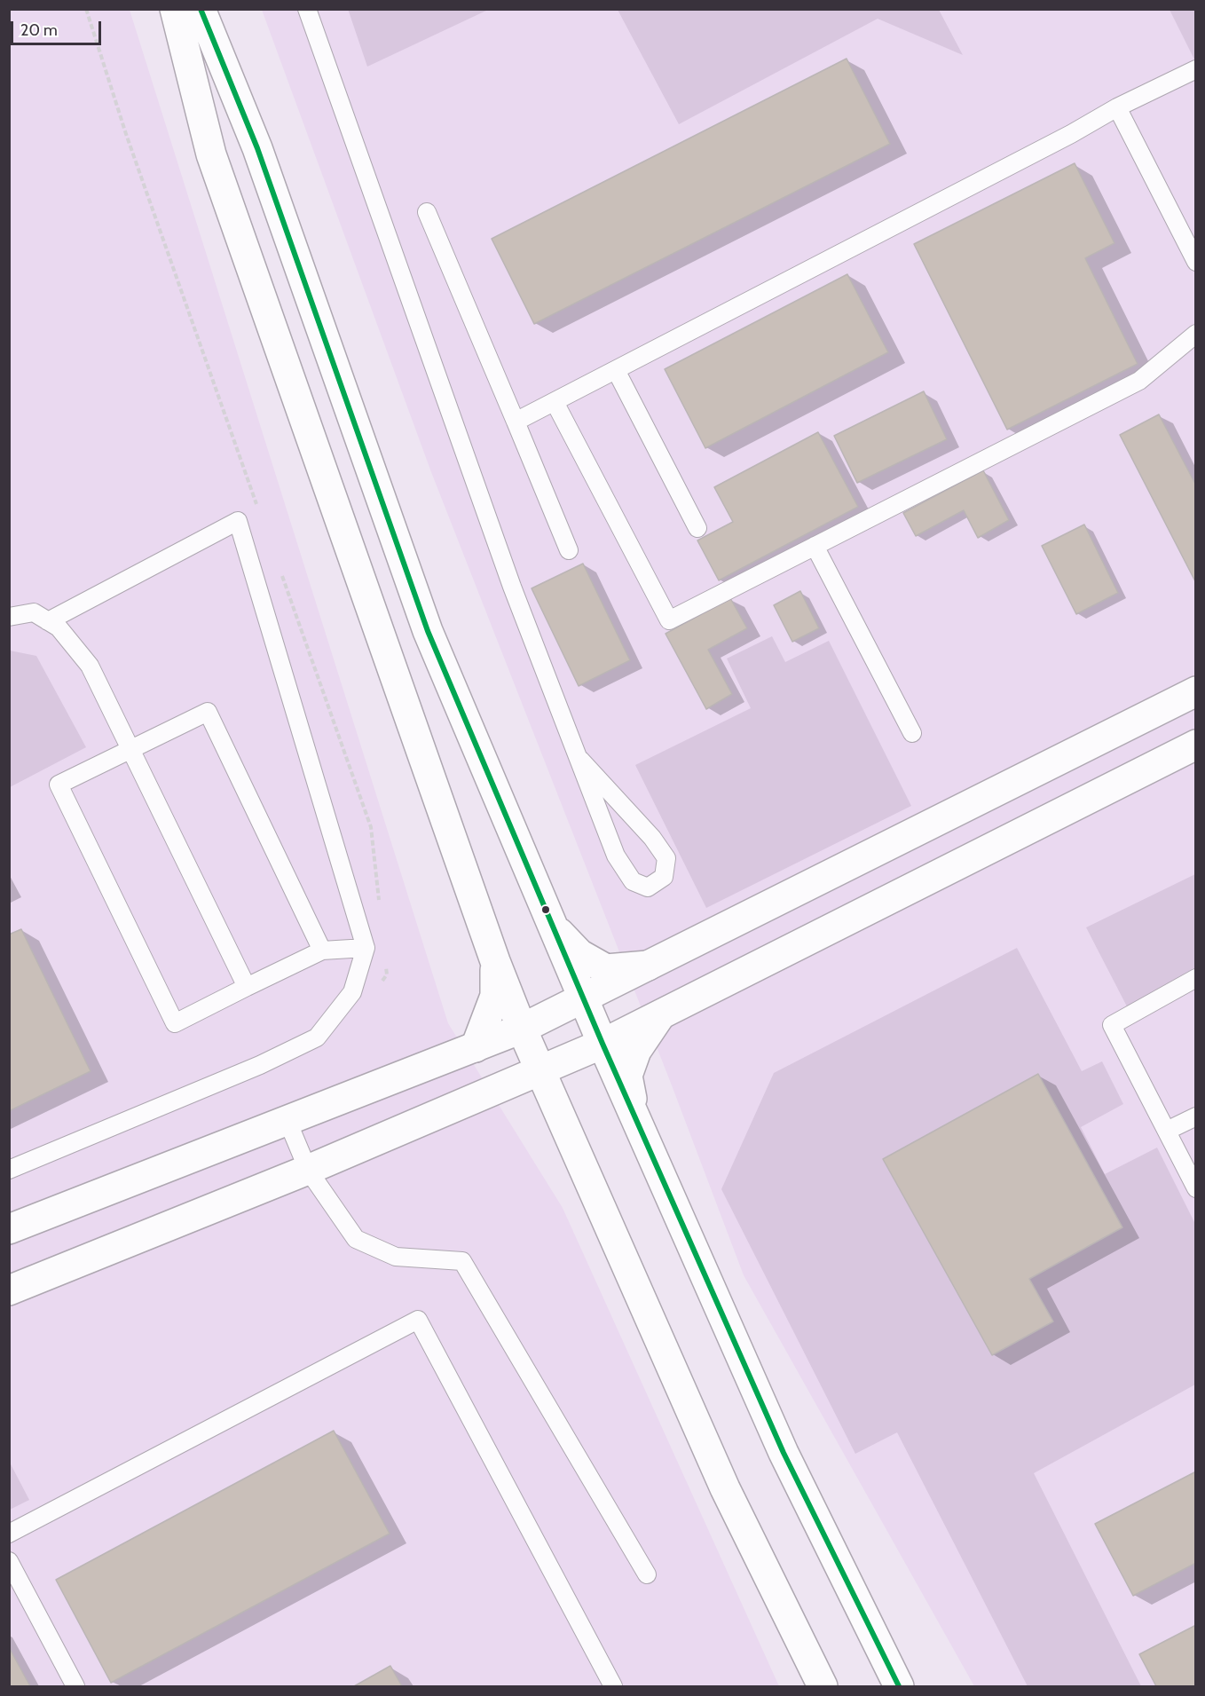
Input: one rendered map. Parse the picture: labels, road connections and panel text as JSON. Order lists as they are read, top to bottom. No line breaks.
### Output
{"scale_bar":"20 m"}
